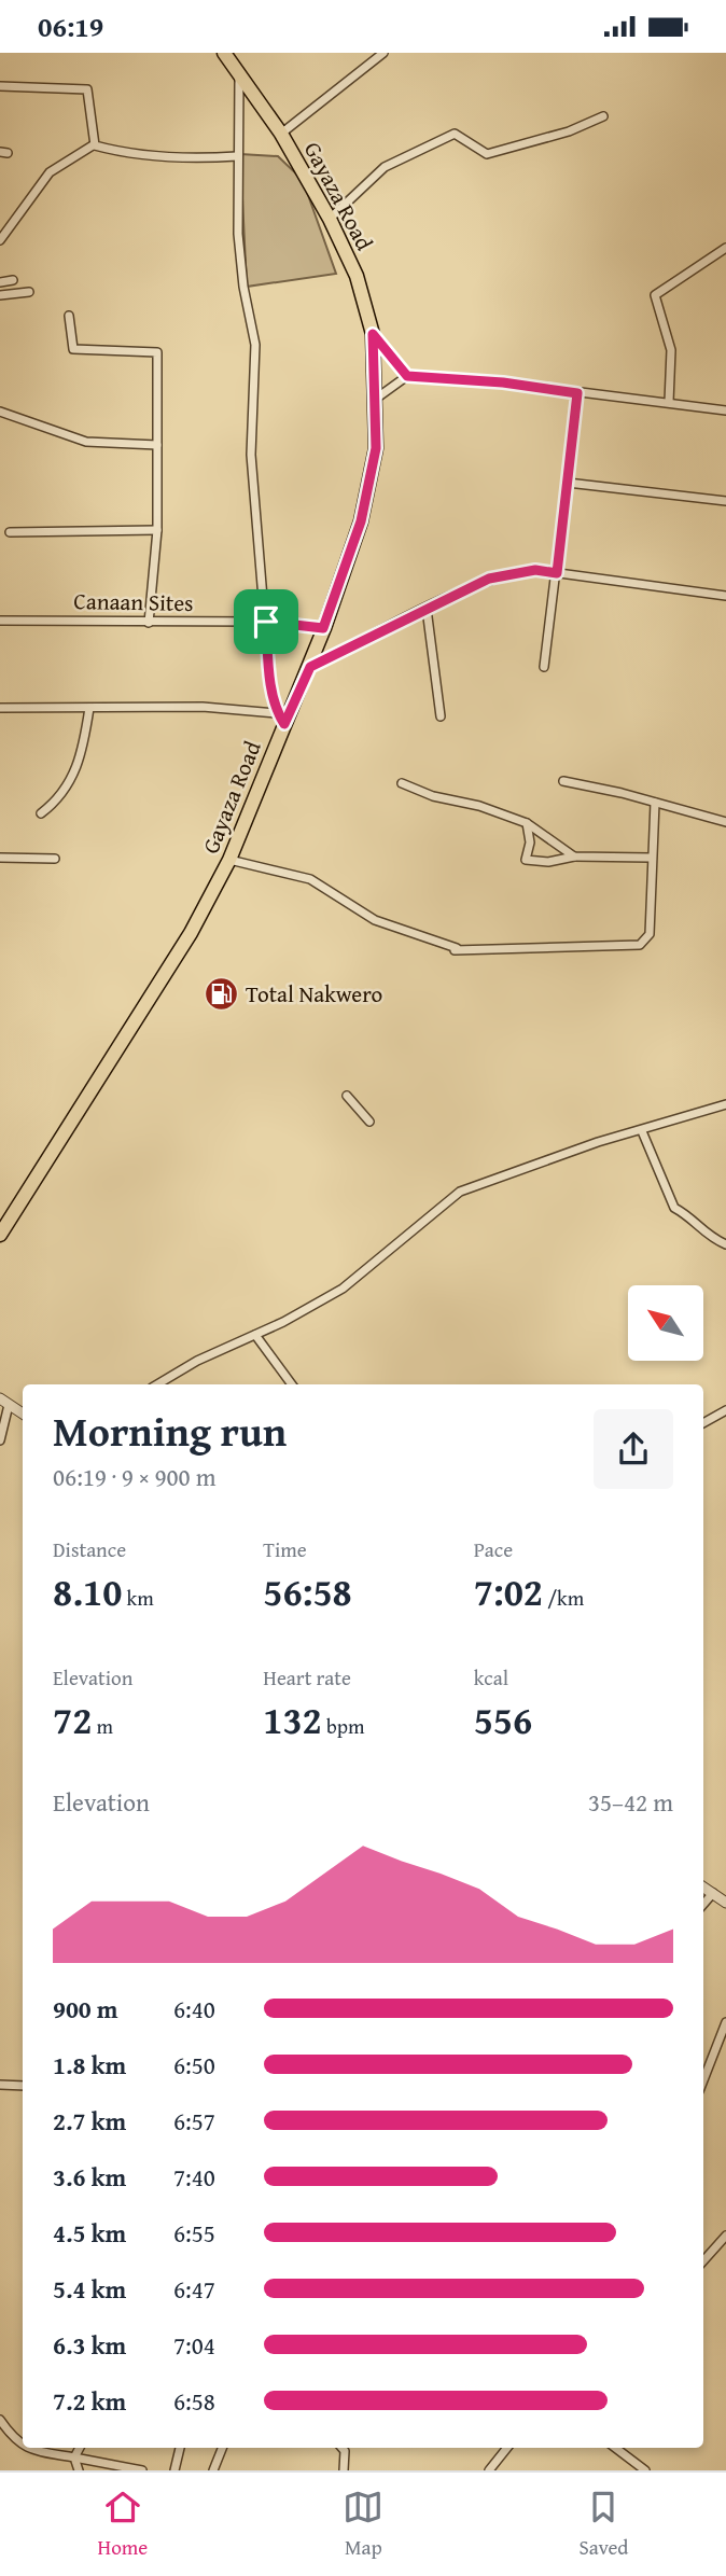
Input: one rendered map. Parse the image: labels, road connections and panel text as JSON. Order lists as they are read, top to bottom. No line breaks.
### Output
{"streets":{"main road":["Gayaza Road"],"street":["Canaan Sites"]},"crossings":[["Gayaza Road","Canaan Sites"]],"places":{"fuel station":["Total Nakwero"]},"north":"top left","page":{"status":"06:19","heading":["Morning run","06:19 · 9 × 900 m"],"stats":[["Distance","8.10 km"],["Time","56:58"],["Pace","7:02 /km"],["Elevation","72 m"],["Heart rate","132 bpm"],["kcal","556"]],"chart":["Elevation","35–42 m"],"list":[{"name":"900 m","note":"6:40"},{"name":"1.8 km","note":"6:50"},{"name":"2.7 km","note":"6:57"},{"name":"3.6 km","note":"7:40"},{"name":"4.5 km","note":"6:55"},{"name":"5.4 km","note":"6:47"},{"name":"6.3 km","note":"7:04"},{"name":"7.2 km","note":"6:58"}],"tabs":["Home","Map","Saved"]}}
